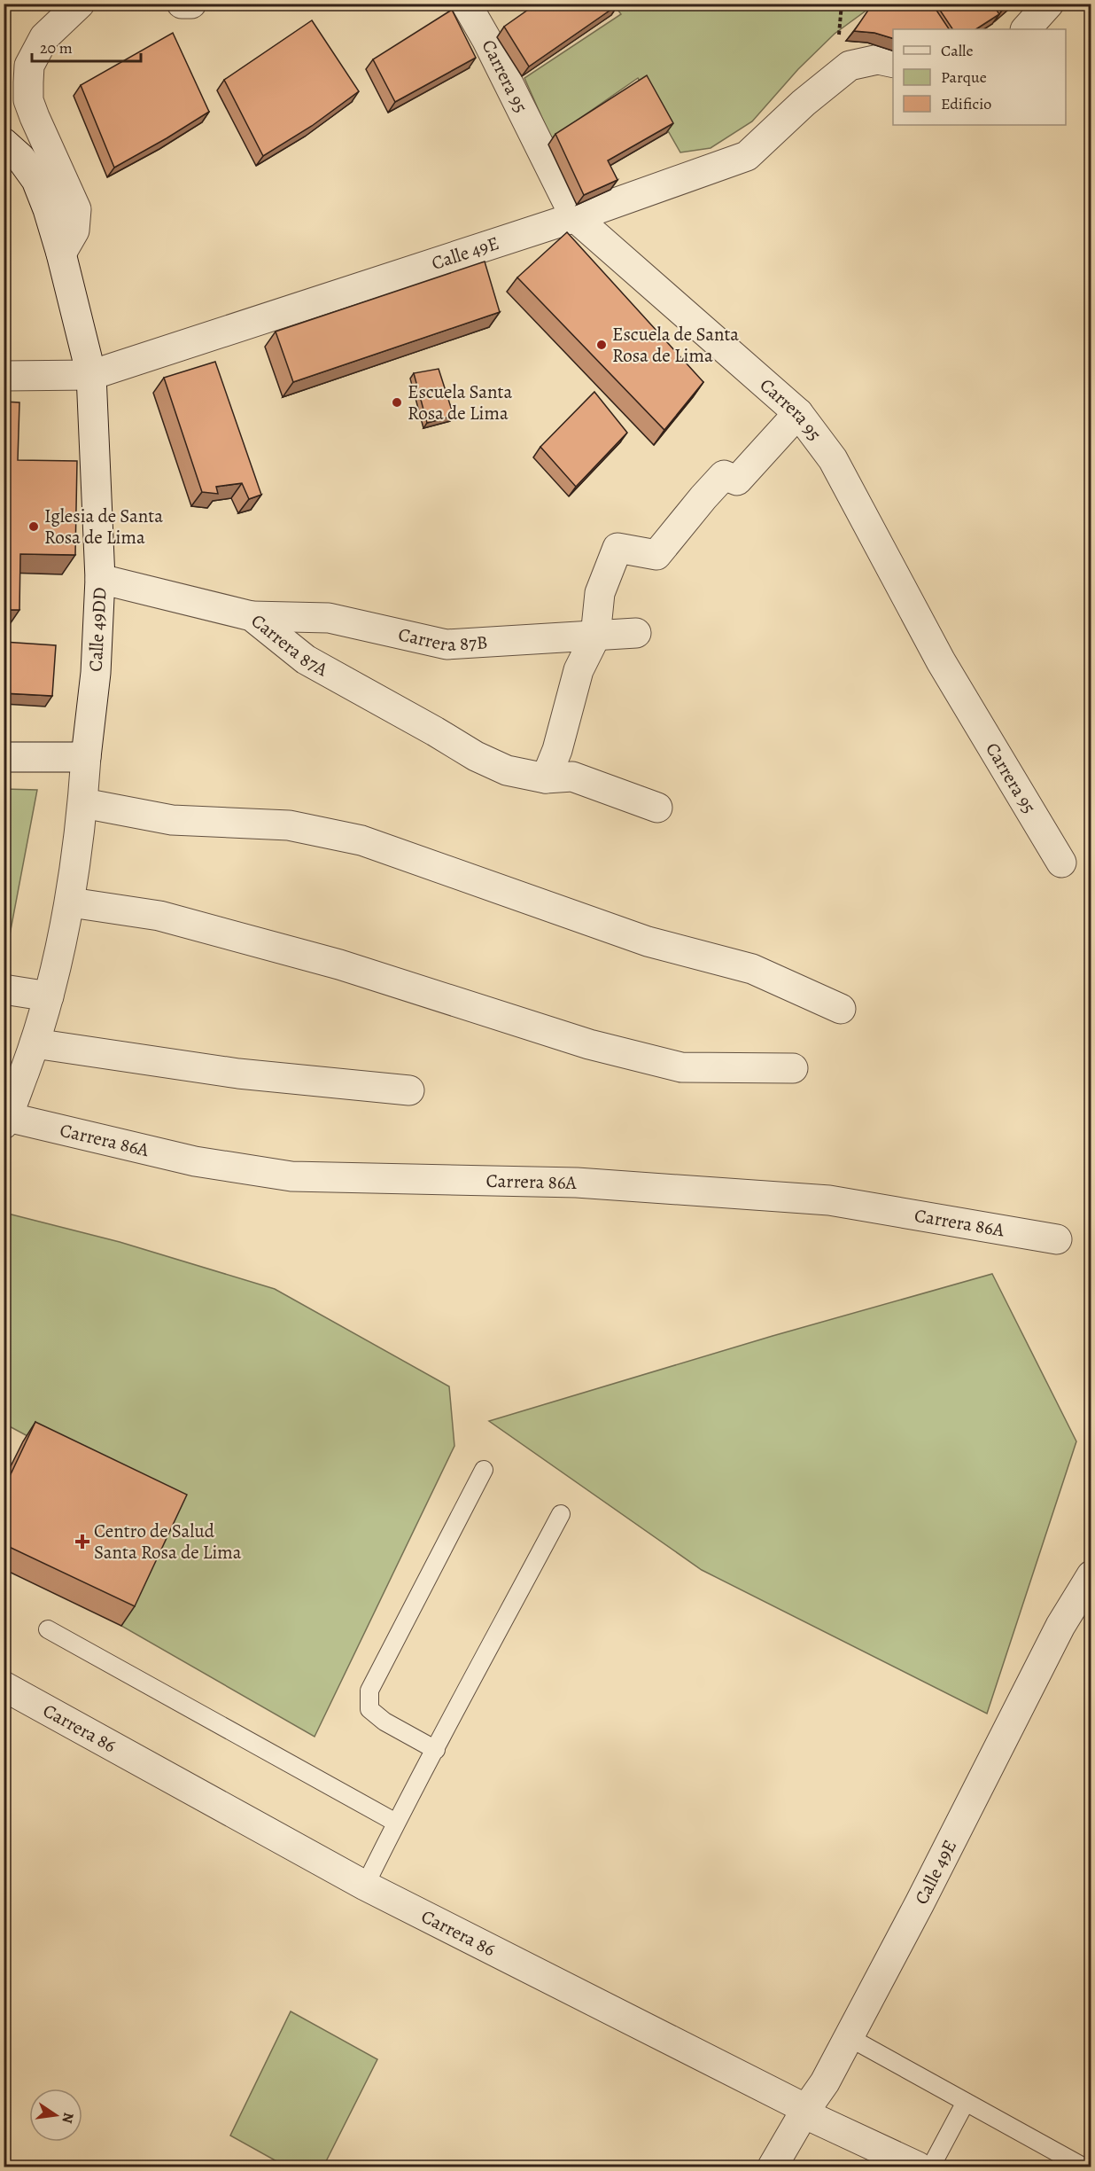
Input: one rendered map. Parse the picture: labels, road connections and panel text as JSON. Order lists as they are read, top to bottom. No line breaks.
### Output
{"streets":{"street":["Carrera 95","Calle 49E","Calle 49DD","Carrera 87B","Carrera 87A","Carrera 86A","Carrera 86"]},"crossings":[["Carrera 95","Calle 49E"],["Calle 49E","Calle 49DD"],["Calle 49E","Carrera 86"],["Calle 49DD","Carrera 87A"],["Calle 49DD","Carrera 86A"],["Carrera 87B","Carrera 87A"]],"places":{"other":["Escuela de Santa Rosa de Lima","Escuela Santa Rosa de Lima","Iglesia de Santa Rosa de Lima"],"health":["Centro de Salud Santa Rosa de Lima"]},"legend":["Calle","Parque","Edificio"],"scale_bar":"20 m","north":"right"}
